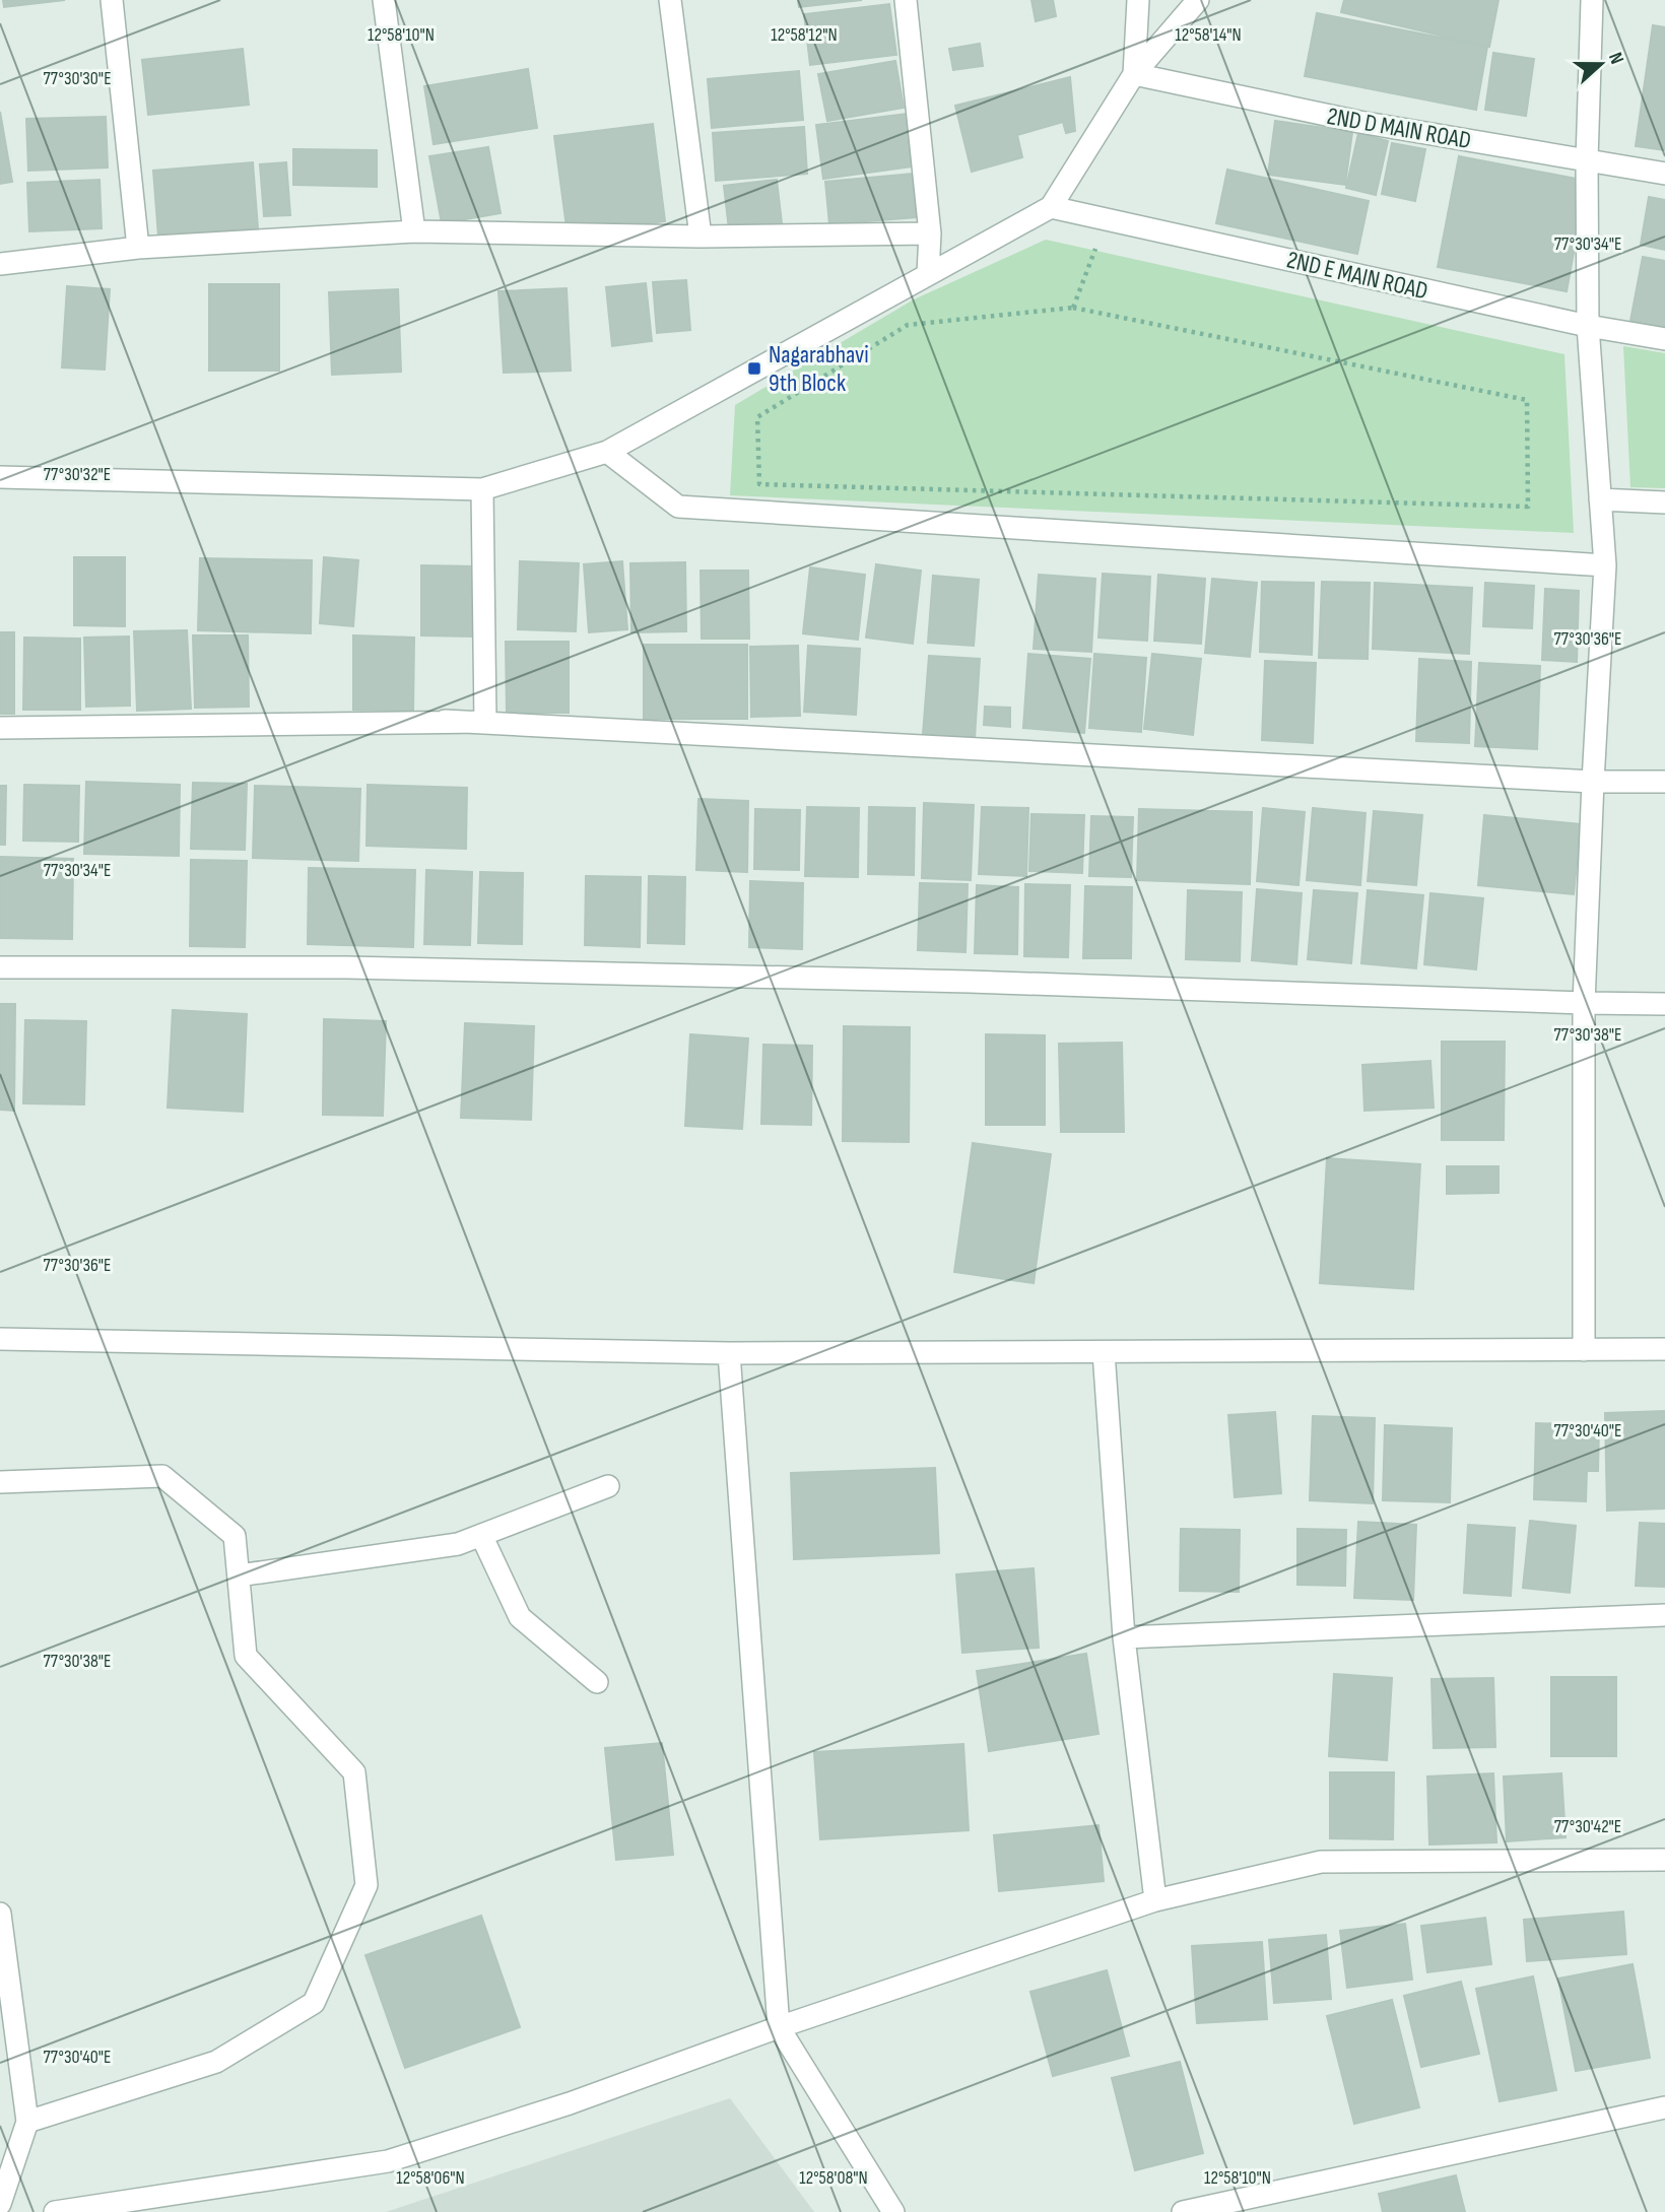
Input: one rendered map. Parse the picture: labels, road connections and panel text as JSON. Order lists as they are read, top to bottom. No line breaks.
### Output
{"streets":{"street":["2ND D MAIN ROAD","2ND E MAIN ROAD"]},"places":{"transit":["Nagarabhavi 9th Block"]},"north":"right","coordinates":["12°58'10\"N","12°58'12\"N","12°58'14\"N","77°30'30\"E","77°30'34\"E","77°30'32\"E","77°30'36\"E","77°30'38\"E","77°30'40\"E","77°30'42\"E","12°58'06\"N","12°58'08\"N"]}
